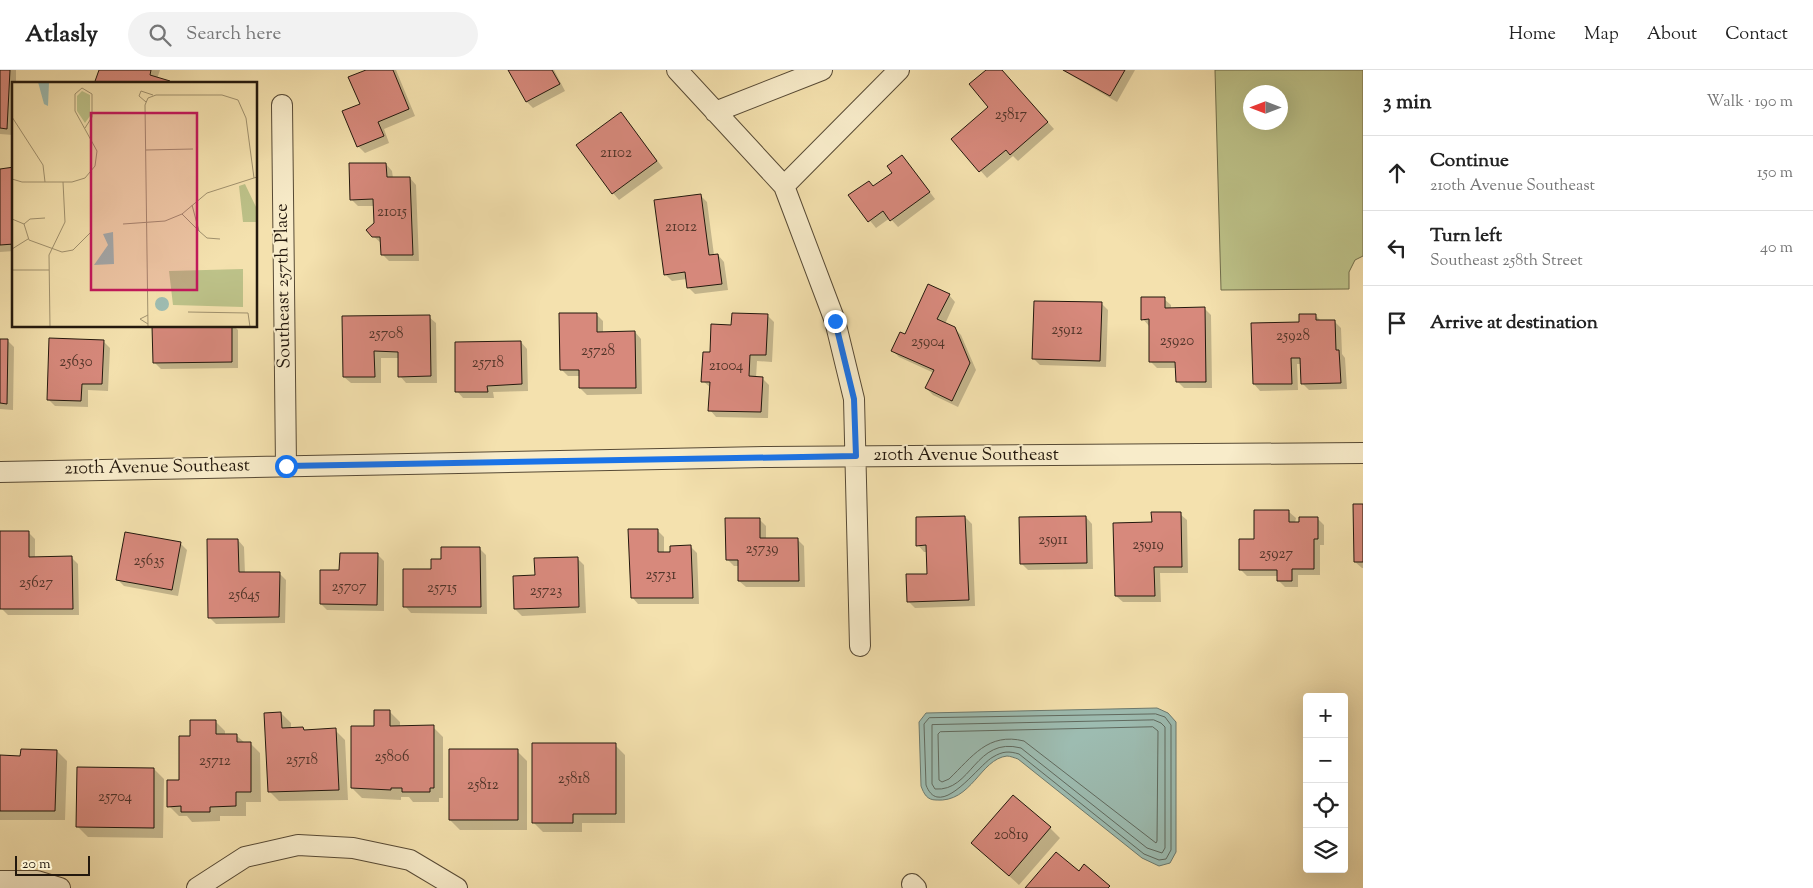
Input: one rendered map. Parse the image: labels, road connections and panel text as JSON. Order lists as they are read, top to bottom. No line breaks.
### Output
{"streets":{"street":["Southeast 257th Place","210th Avenue Southeast"]},"crossings":[["Southeast 257th Place","210th Avenue Southeast"]],"house_numbers":["25817","21102","21015","21012","25912","25708","25928","25920","25904","25728","25630","25718","21004","25911","25919","25739","25927","25635","25731","25627","25707","25715","25723","25645","25806","25718","25712","25818","25812","25704","20819"],"scale_bar":"20 m","north":"left","page":{"header":"Atlasly","search":"Search here","nav":["Home","Map","About","Contact"],"heading":["3 min","Walk · 190 m"],"list":[["Continue","210th Avenue Southeast","150 m"],["Turn left","Southeast 258th Street","40 m"],"Arrive at destination"],"map_buttons":["+","−"],"scale":"20 m"}}
